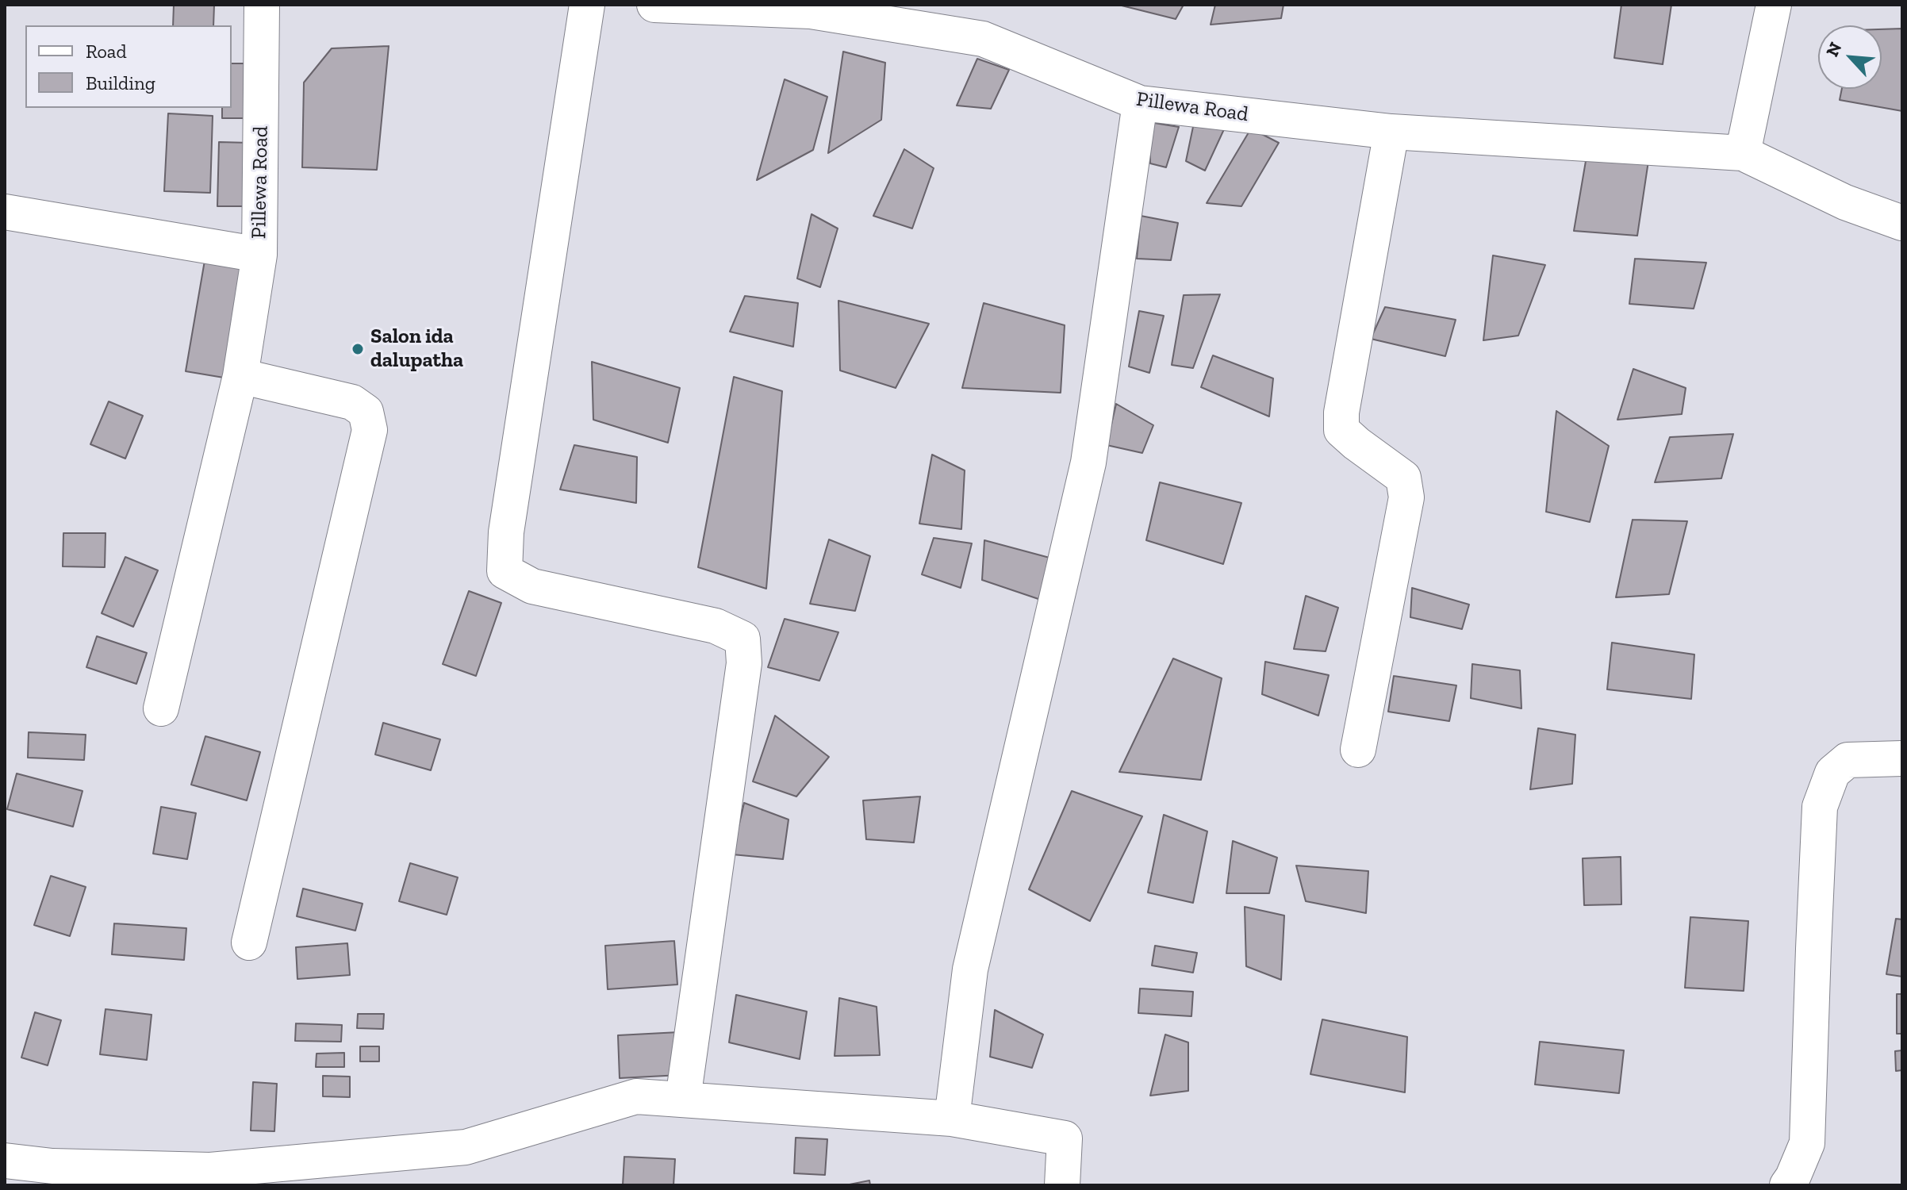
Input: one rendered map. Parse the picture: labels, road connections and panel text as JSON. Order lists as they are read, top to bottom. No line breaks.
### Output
{"streets":{"street":["Pillewa Road"]},"places":["Salon ida dalupatha"],"legend":["Road","Building"],"north":"top left"}
